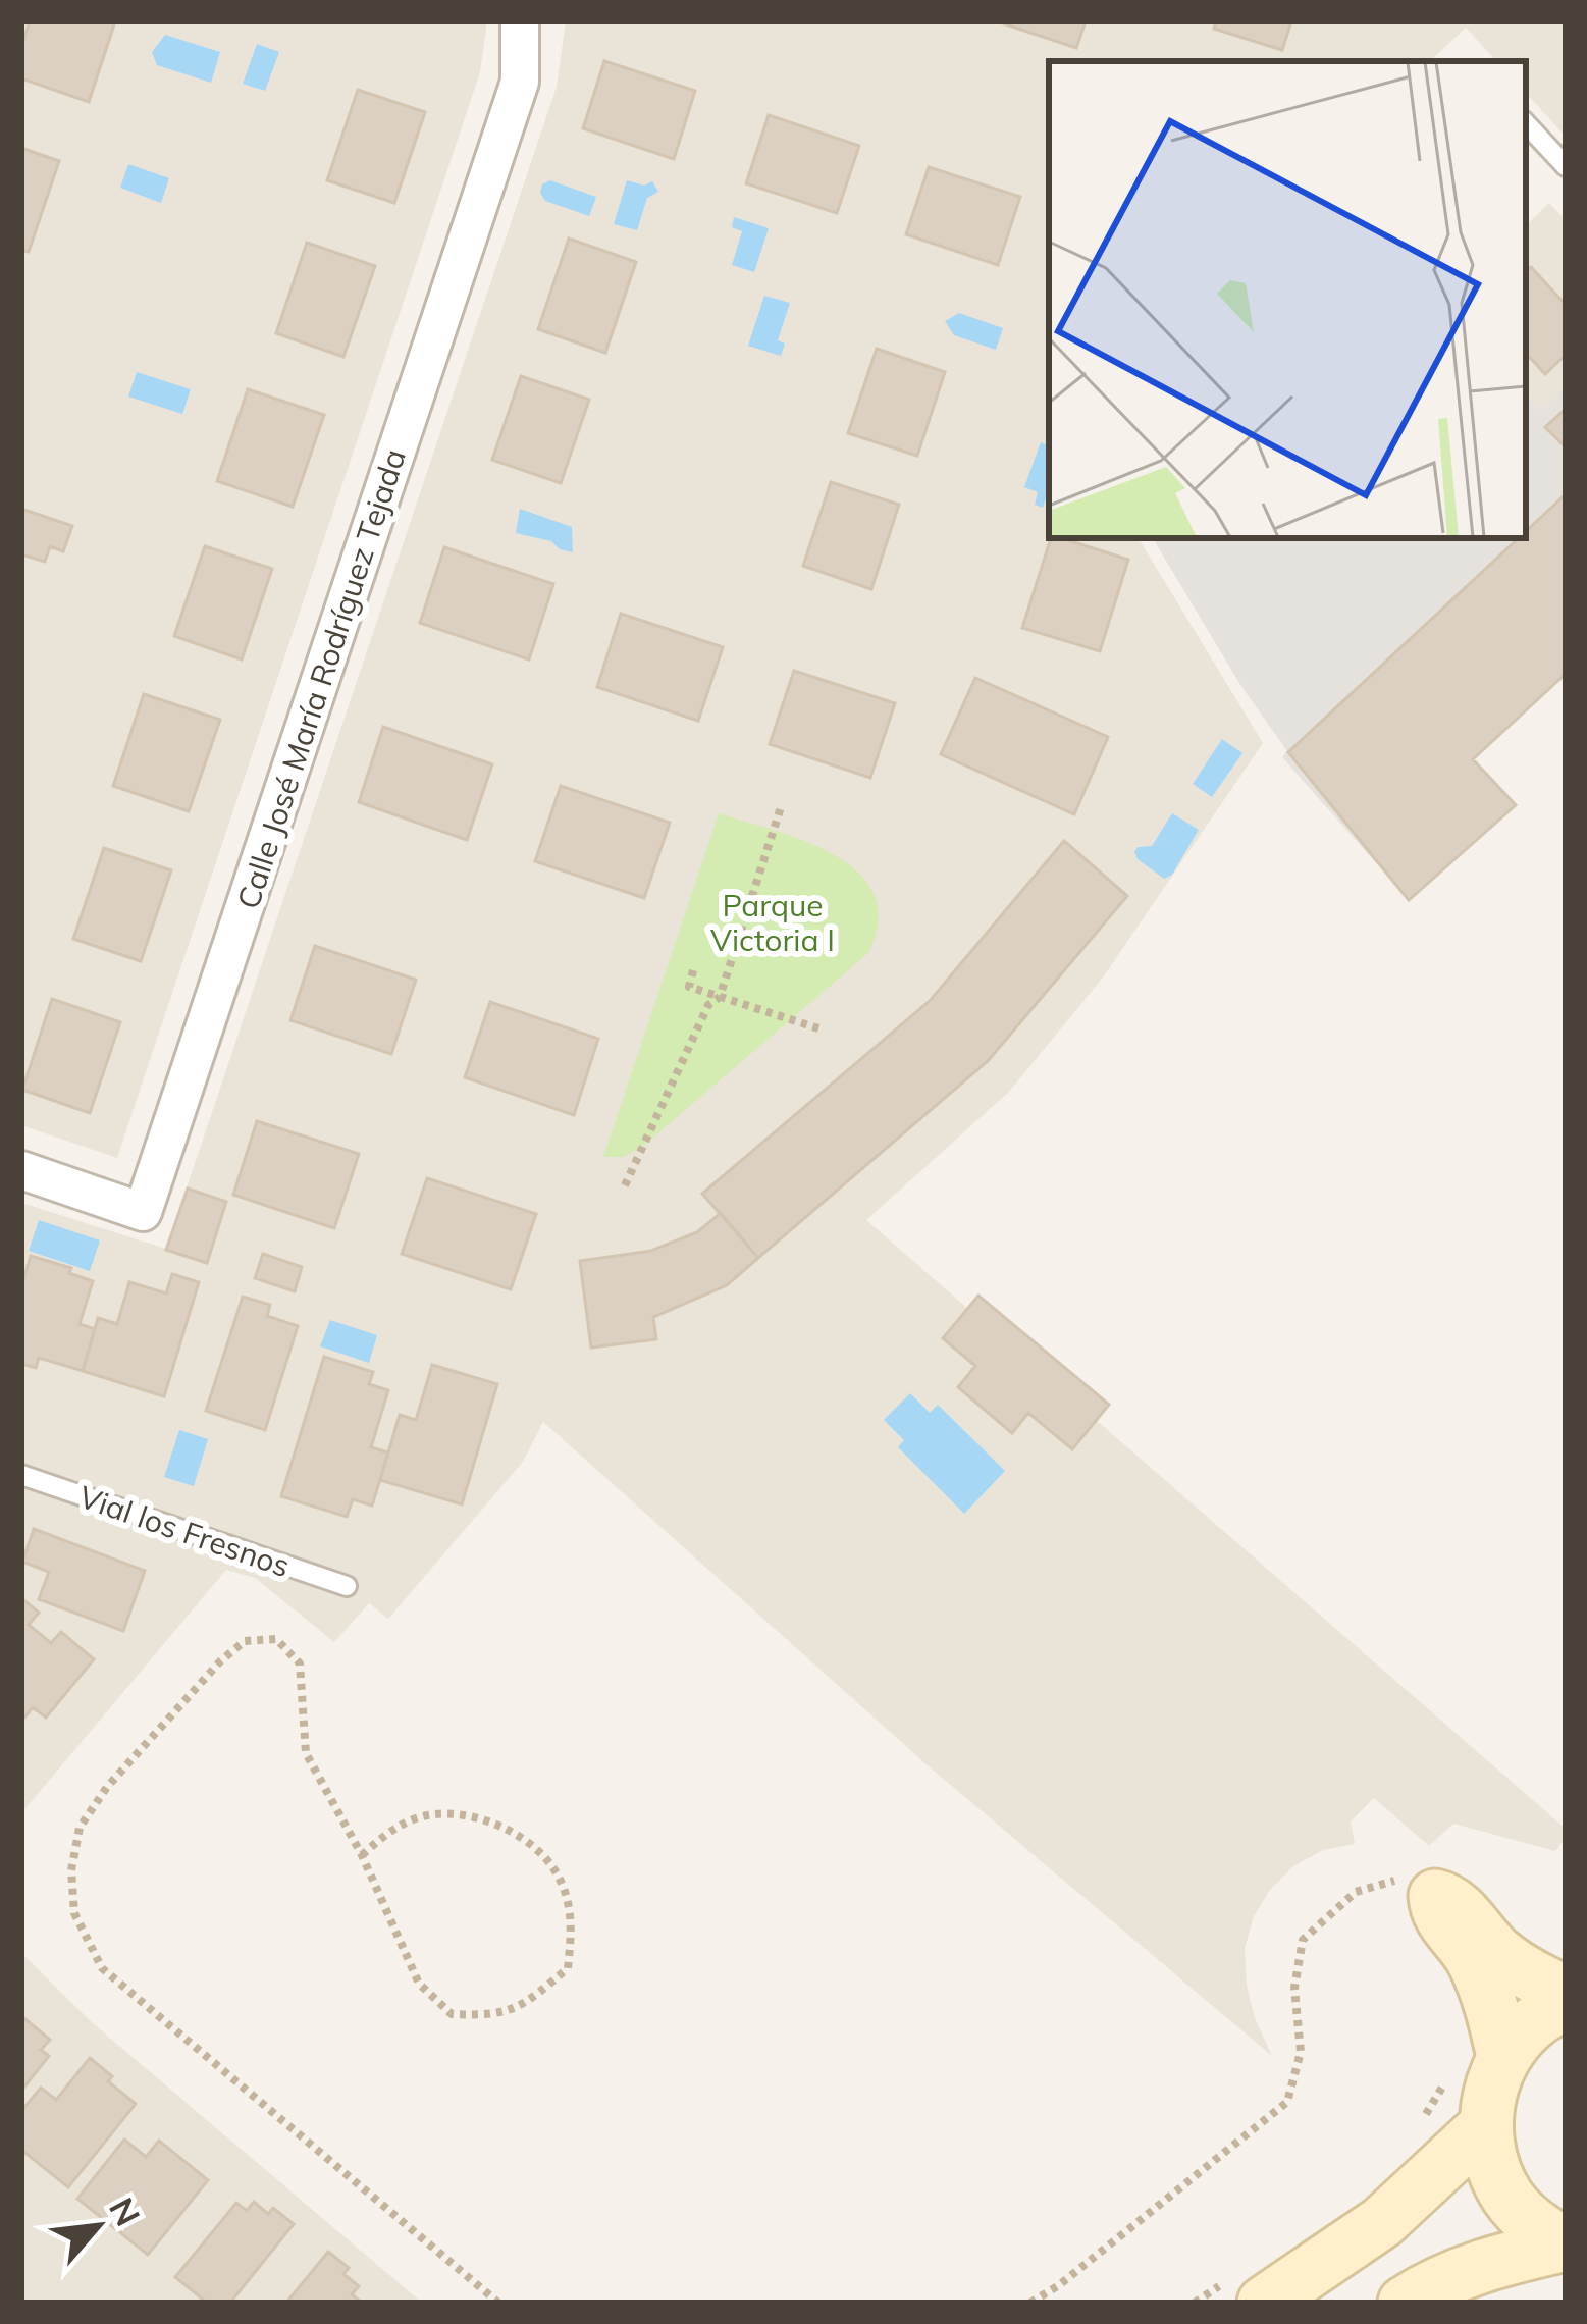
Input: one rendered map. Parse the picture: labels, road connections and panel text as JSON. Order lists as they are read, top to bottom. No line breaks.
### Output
{"streets":{"street":["Calle José María Rodríguez Tejada"],"lane":["Vial los Fresnos"]},"parks":["Parque Victoria I"],"north":"top right"}
